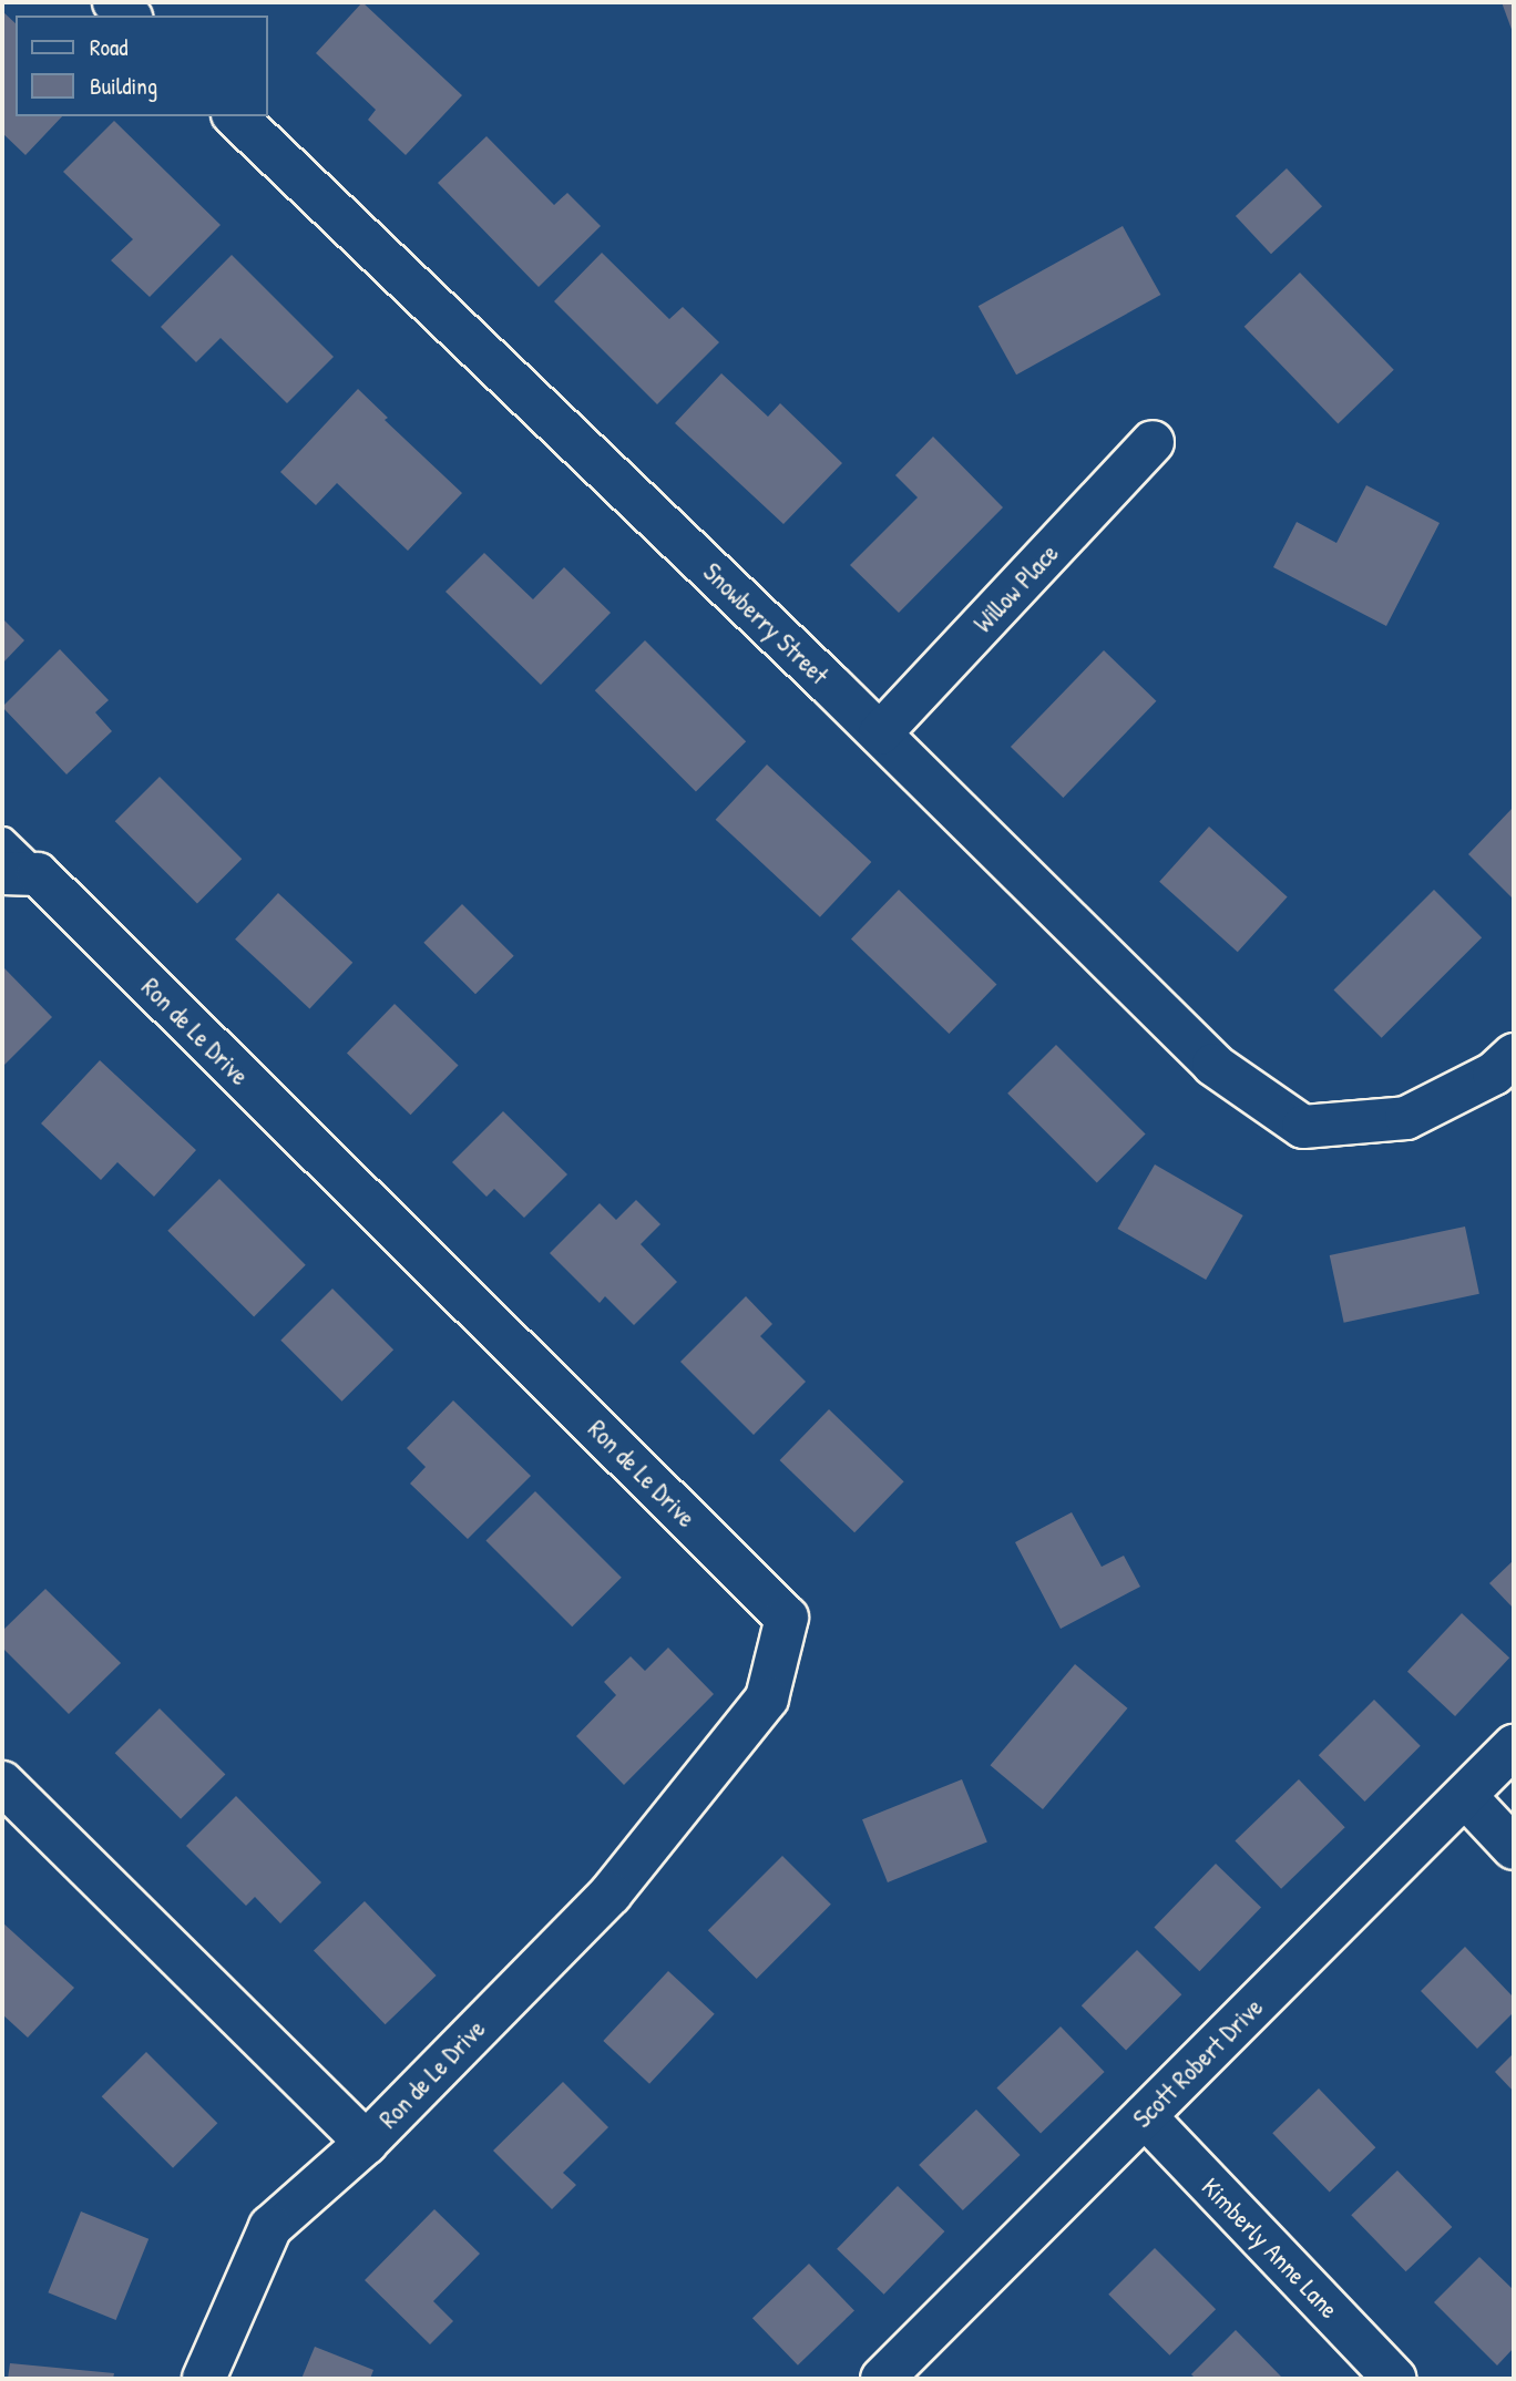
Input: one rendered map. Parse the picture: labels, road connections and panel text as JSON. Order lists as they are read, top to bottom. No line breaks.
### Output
{"streets":{"street":["Willow Place","Snowberry Street","Ron de Le Drive","Scott Robert Drive","Kimberly Anne Lane"]},"crossings":[["Willow Place","Snowberry Street"],["Scott Robert Drive","Kimberly Anne Lane"]],"legend":["Road","Building"]}
